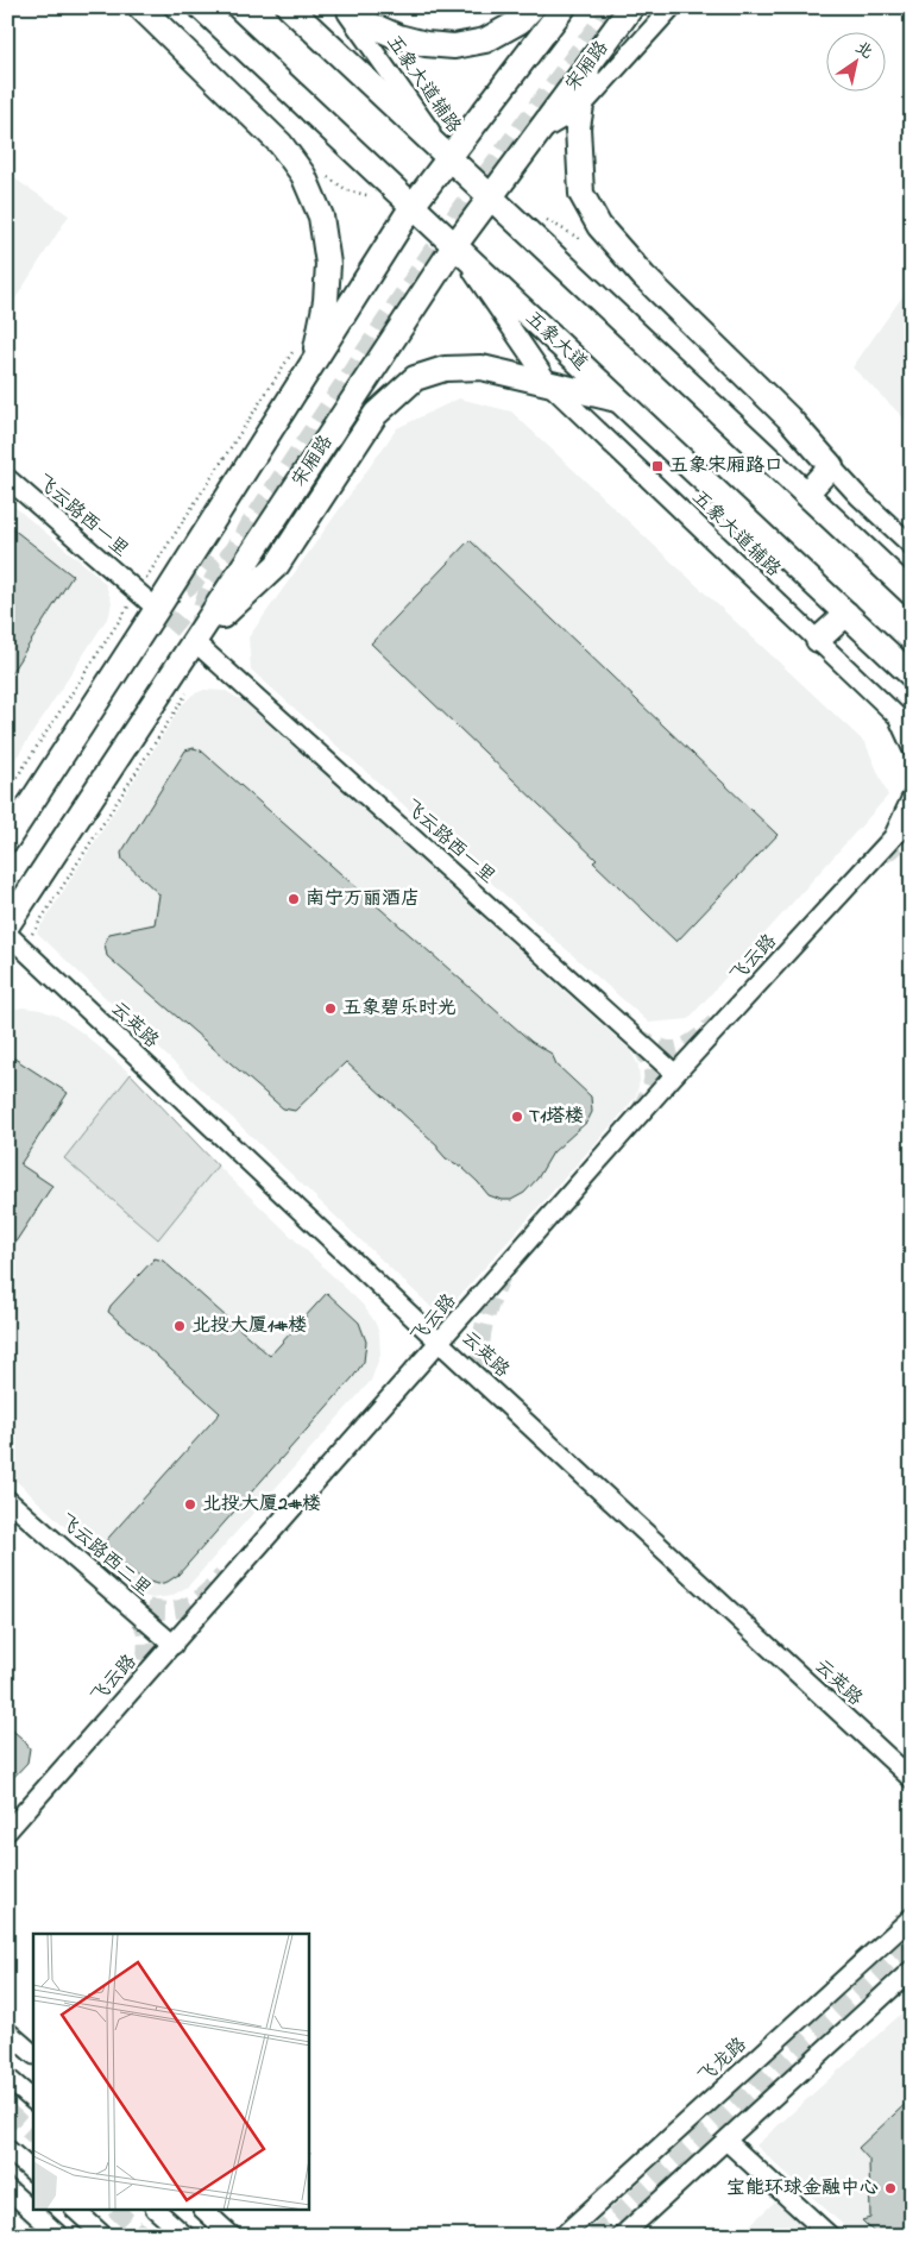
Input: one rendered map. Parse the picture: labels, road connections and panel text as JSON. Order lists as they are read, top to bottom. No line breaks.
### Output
{"streets":{"main road":["宋厢路","五象大道"],"street":["五象大道辅路","飞云路西一里","飞云路","云英路","飞云路西二里","飞龙路"]},"crossings":[["宋厢路","五象大道辅路"],["宋厢路","五象大道"],["宋厢路","飞云路西一里"],["五象大道辅路","五象大道"],["飞云路西一里","飞云路"],["飞云路","云英路"],["飞云路","飞云路西二里"]],"places":{"transit":["五象宋厢路口"],"other":["南宁万丽酒店","五象碧乐时光","T1塔楼","北投大厦1#楼","北投大厦2#楼","宝能环球金融中心"]},"north":"top right"}
